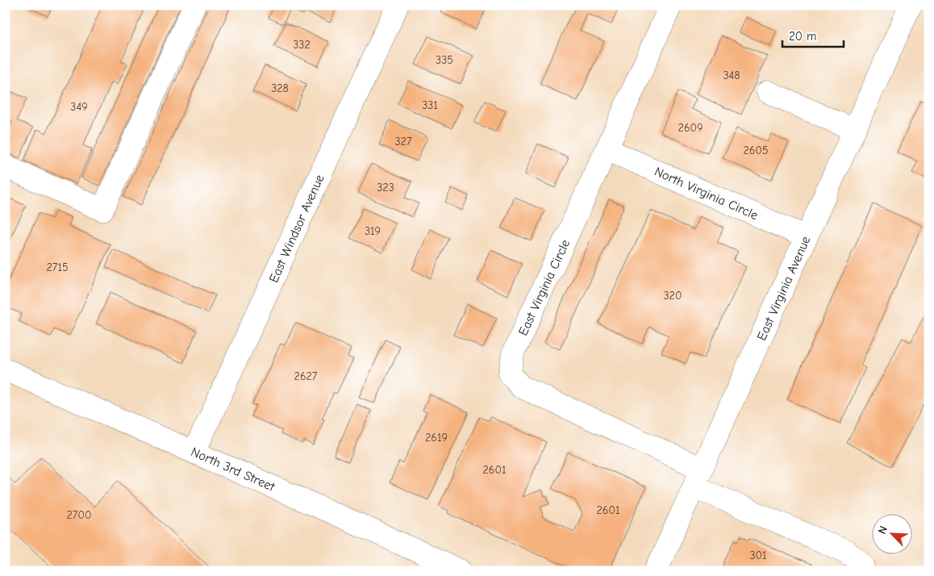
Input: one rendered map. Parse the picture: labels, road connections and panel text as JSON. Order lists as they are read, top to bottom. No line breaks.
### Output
{"streets":{"street":["North Virginia Circle","East Windsor Avenue","East Virginia Circle","East Virginia Avenue","North 3rd Street"]},"crossings":[["North Virginia Circle","East Virginia Circle"],["North Virginia Circle","East Virginia Avenue"],["East Windsor Avenue","North 3rd Street"],["East Virginia Circle","East Virginia Avenue"]],"house_numbers":["332","335","348","328","331","349","2609","327","2605","323","319","2715","320","2627","2619","2601","2601","2700","301"],"scale_bar":"20 m","north":"top left"}
